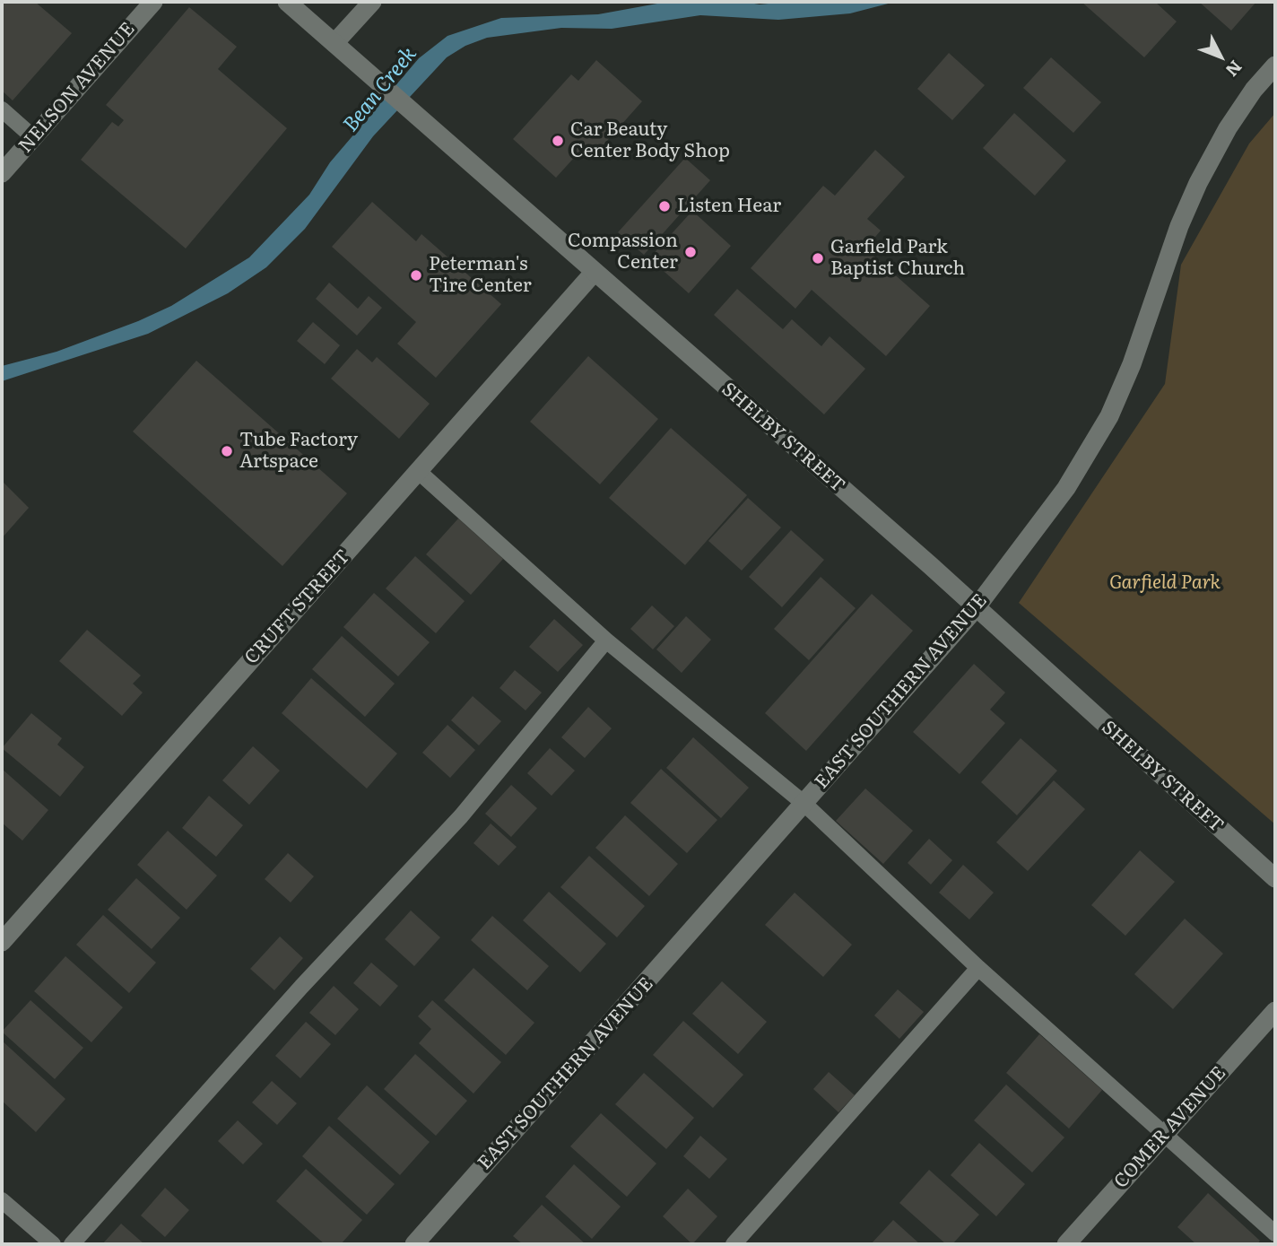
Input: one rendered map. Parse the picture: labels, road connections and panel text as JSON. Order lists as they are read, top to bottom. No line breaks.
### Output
{"streets":{"street":["NELSON AVENUE","SHELBY STREET","CRUFT STREET","EAST SOUTHERN AVENUE","COMER AVENUE"]},"crossings":[["SHELBY STREET","CRUFT STREET"],["SHELBY STREET","EAST SOUTHERN AVENUE"]],"water":["Bean Creek"],"parks":["Garfield Park"],"places":["Car Beauty Center Body Shop","Listen Hear","Compassion Center","Garfield Park Baptist Church","Peterman's Tire Center","Tube Factory Artspace"],"north":"bottom right"}
